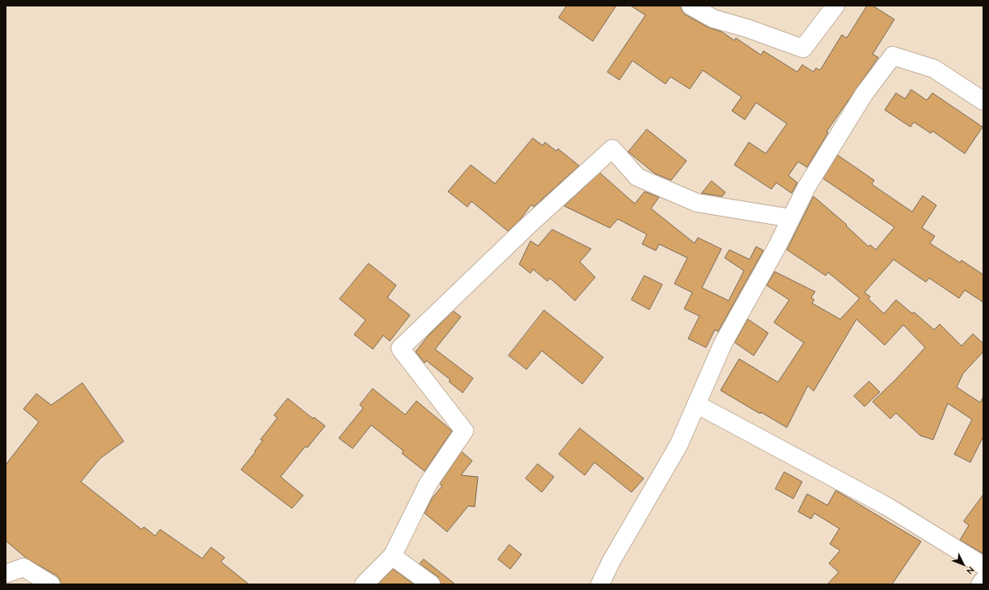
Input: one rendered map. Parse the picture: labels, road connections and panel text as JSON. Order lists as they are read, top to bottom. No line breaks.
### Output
{"north":"bottom right"}
